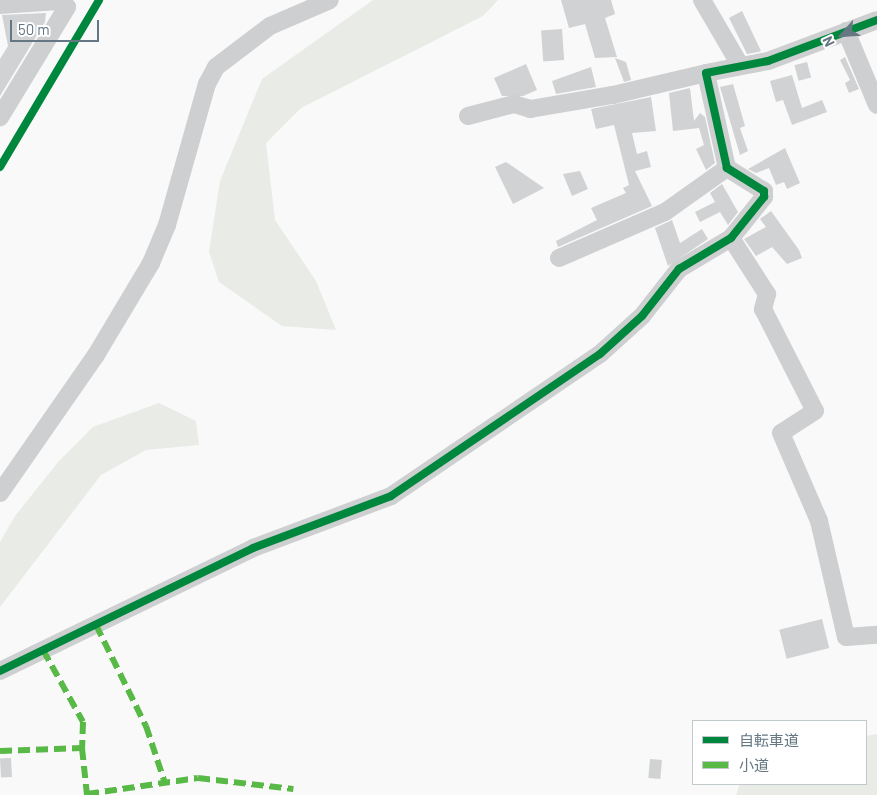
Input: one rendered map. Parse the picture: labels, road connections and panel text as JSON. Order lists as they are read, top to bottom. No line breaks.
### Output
{"legend":["自転車道","小道"],"scale_bar":"50 m","north":"bottom left"}
